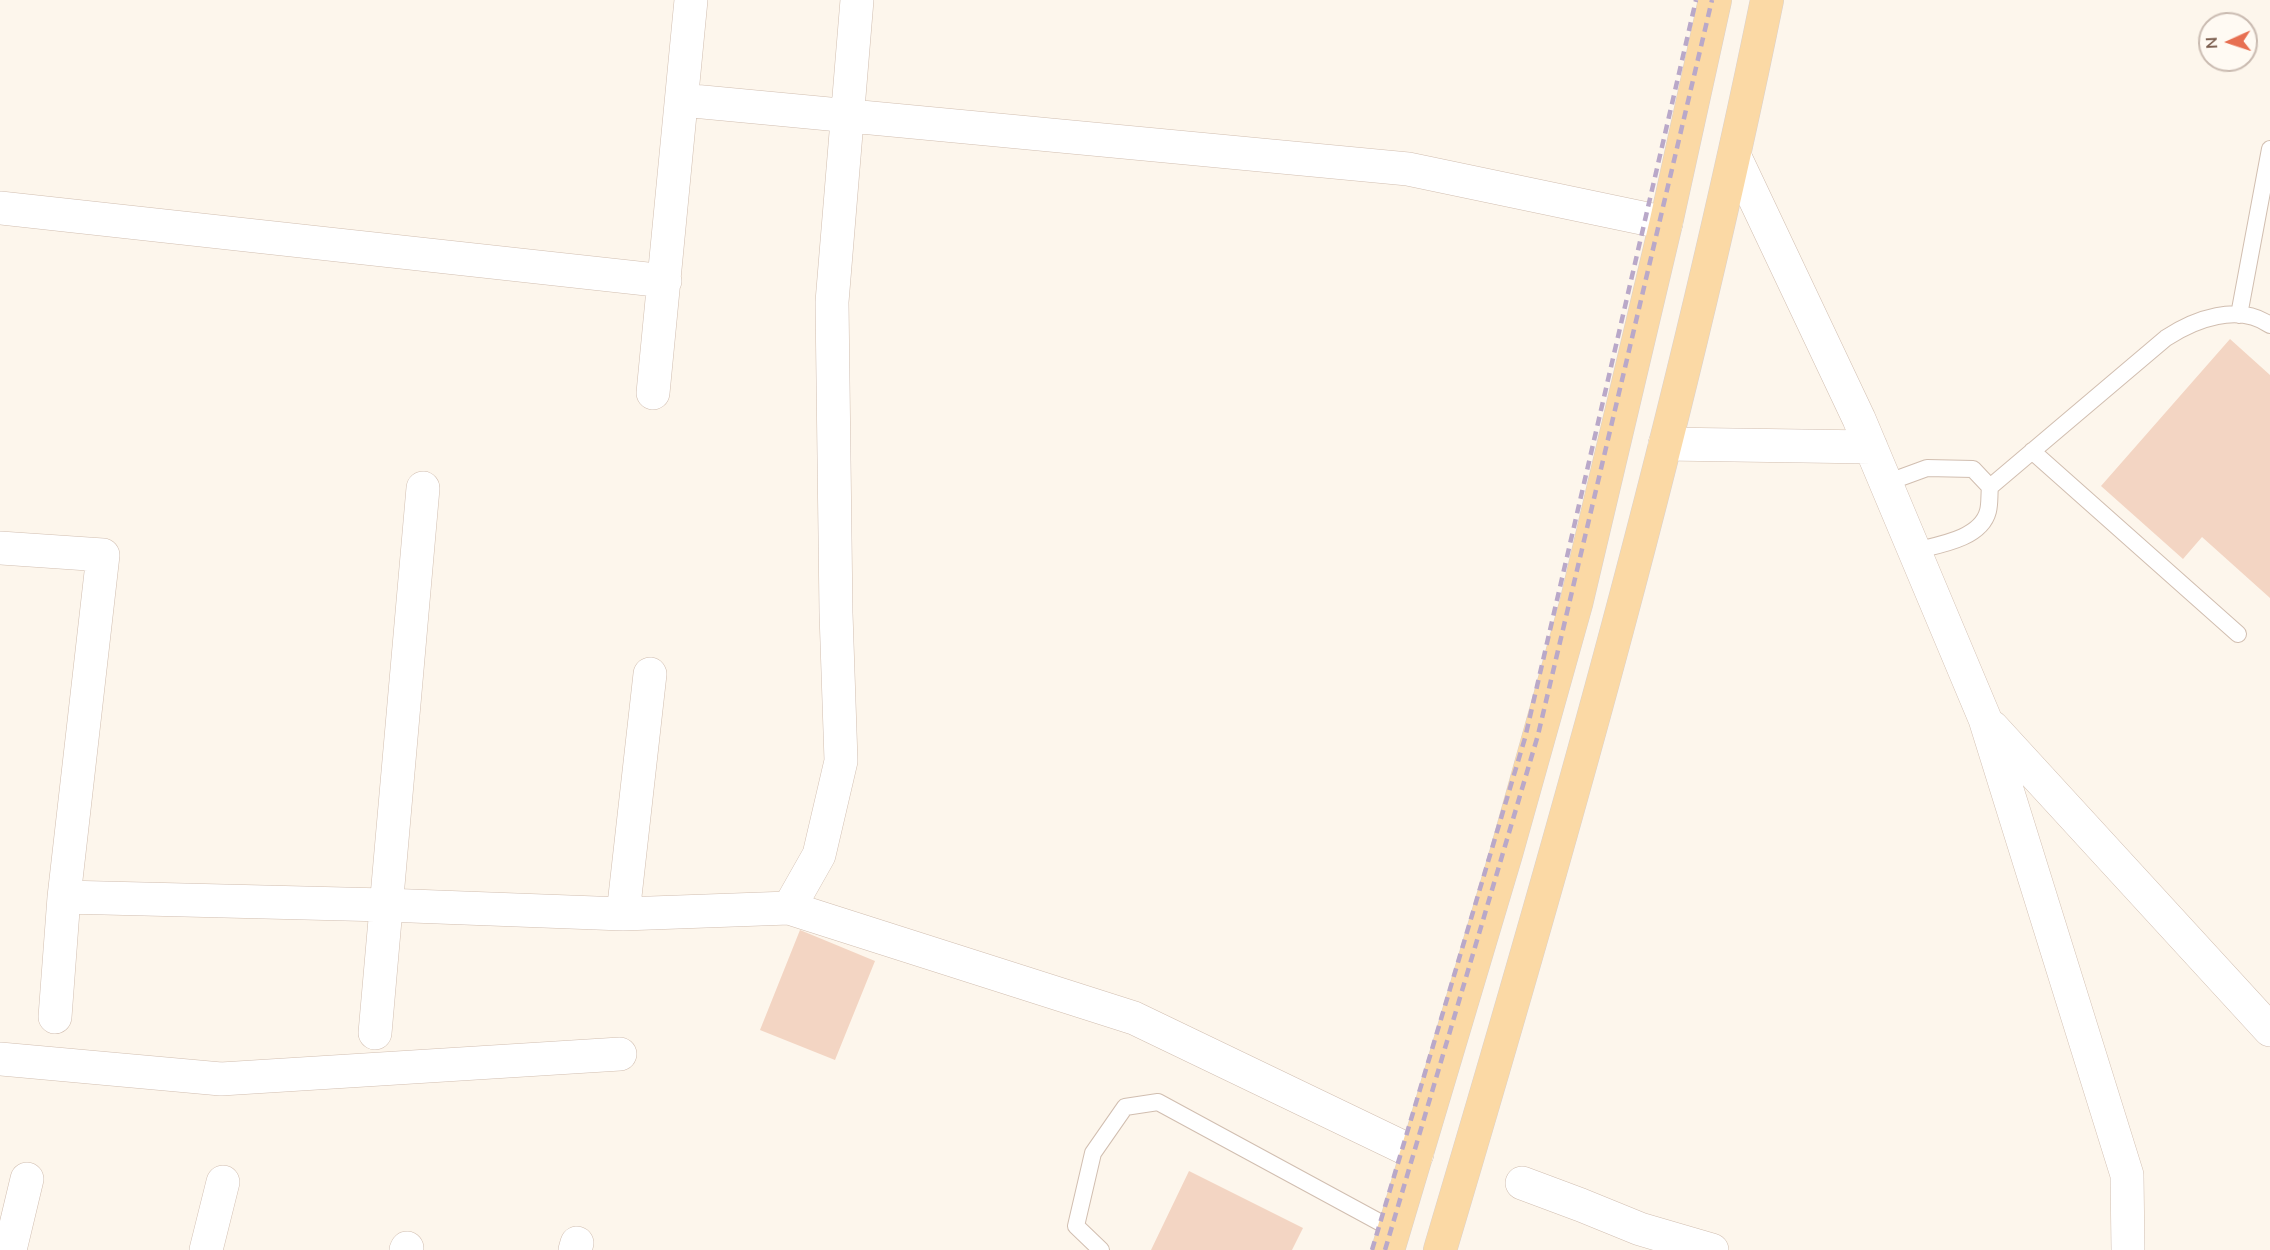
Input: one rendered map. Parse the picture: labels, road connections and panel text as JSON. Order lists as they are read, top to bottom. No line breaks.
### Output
{"north":"left"}
